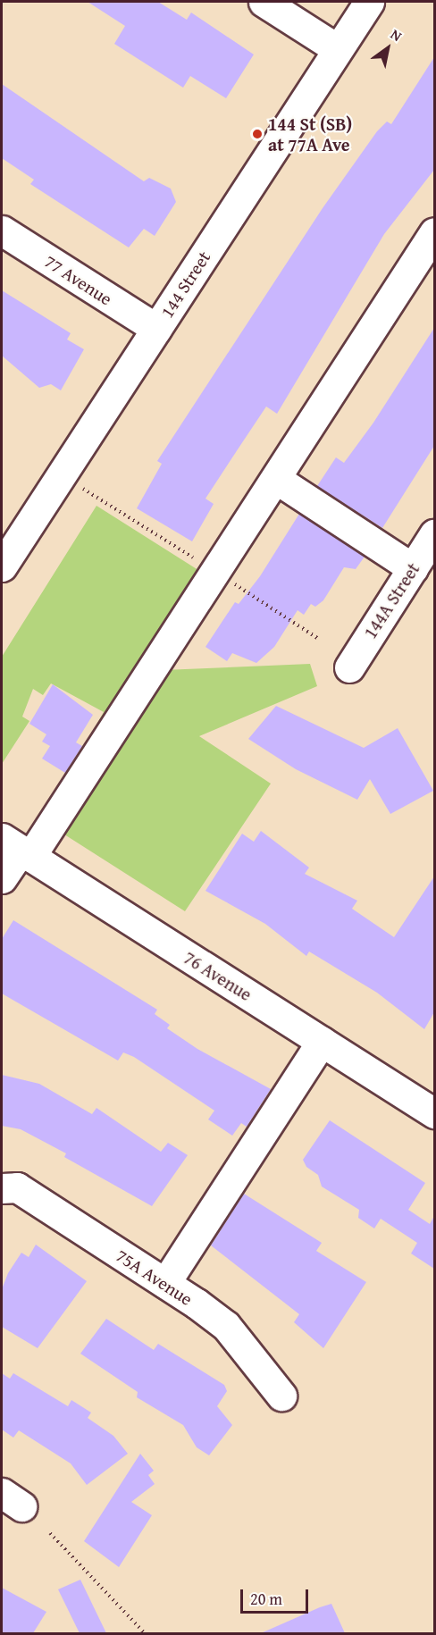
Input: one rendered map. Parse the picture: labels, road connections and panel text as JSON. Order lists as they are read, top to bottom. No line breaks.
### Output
{"streets":{"street":["77 Avenue","144 Street","144A Street","76 Avenue","75A Avenue"]},"crossings":[["77 Avenue","144 Street"]],"places":["144 St (SB) at 77A Ave"],"scale_bar":"20 m","north":"top right"}
